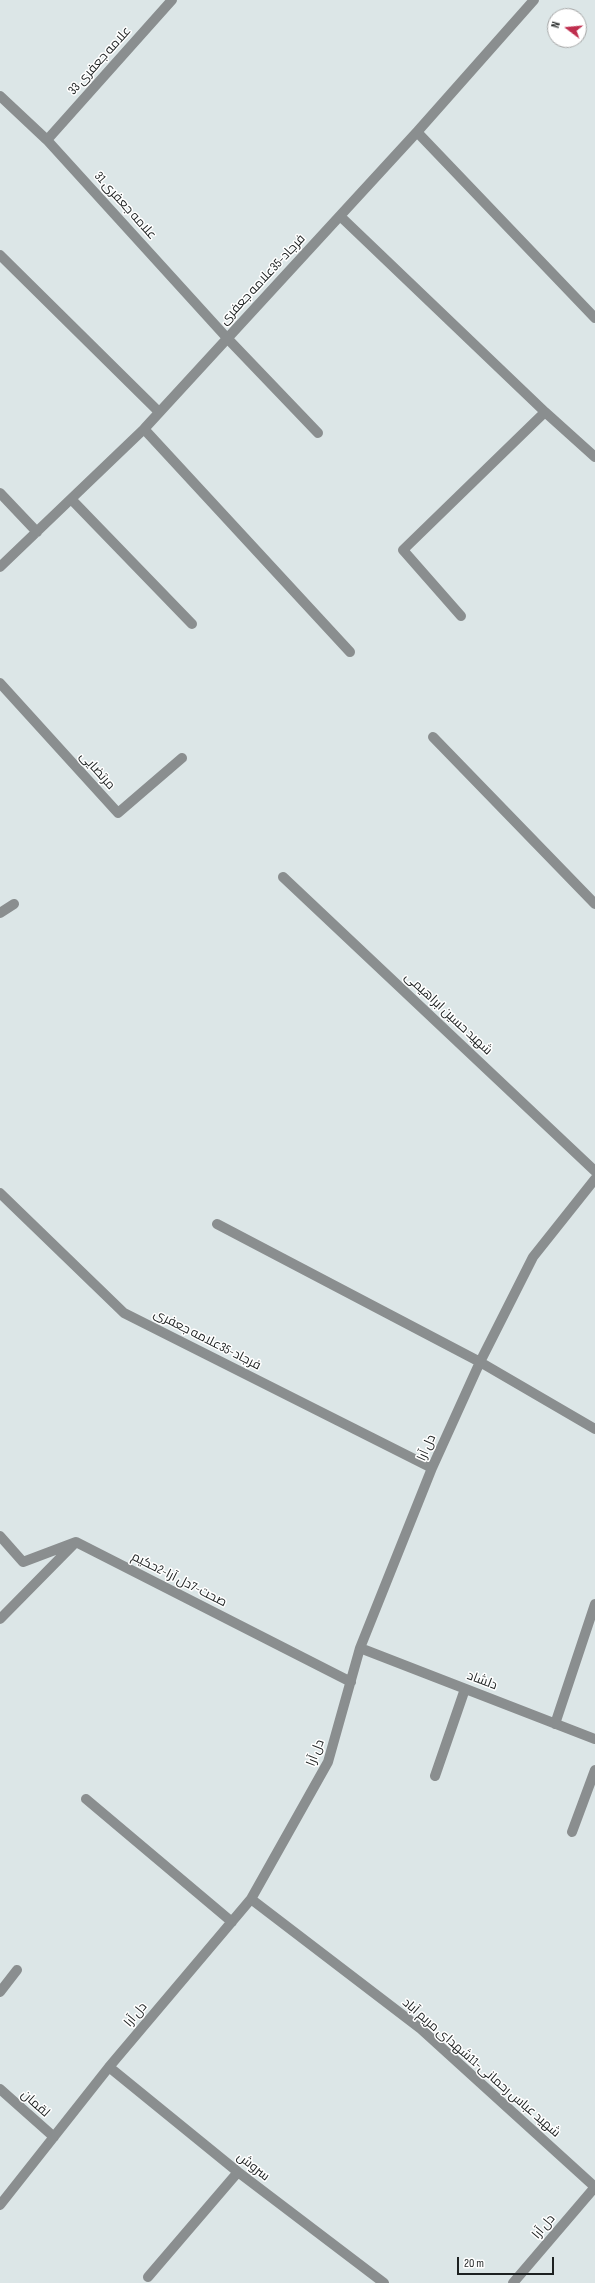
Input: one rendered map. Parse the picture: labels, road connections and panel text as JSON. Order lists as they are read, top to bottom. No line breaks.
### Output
{"streets":{"street":["علامه جعفری 33","علامه جعفری 31","فرجاد-35علامه جعفری","مرتضایی","شهید حسین ابراهیمی","دل آرا","صحت-7دل آرا-2حکیم","دلشاد","شهید عباس رحمانی-11شهدای مریم آباد","لقمان","سروش"]},"crossings":[["علامه جعفری 33","علامه جعفری 31"],["علامه جعفری 31","فرجاد-35علامه جعفری"],["فرجاد-35علامه جعفری","دل آرا"],["دل آرا","صحت-7دل آرا-2حکیم"],["دل آرا","دلشاد"],["دل آرا","شهید عباس رحمانی-11شهدای مریم آباد"],["دل آرا","لقمان"],["دل آرا","سروش"]],"scale_bar":"20 m","north":"left"}
